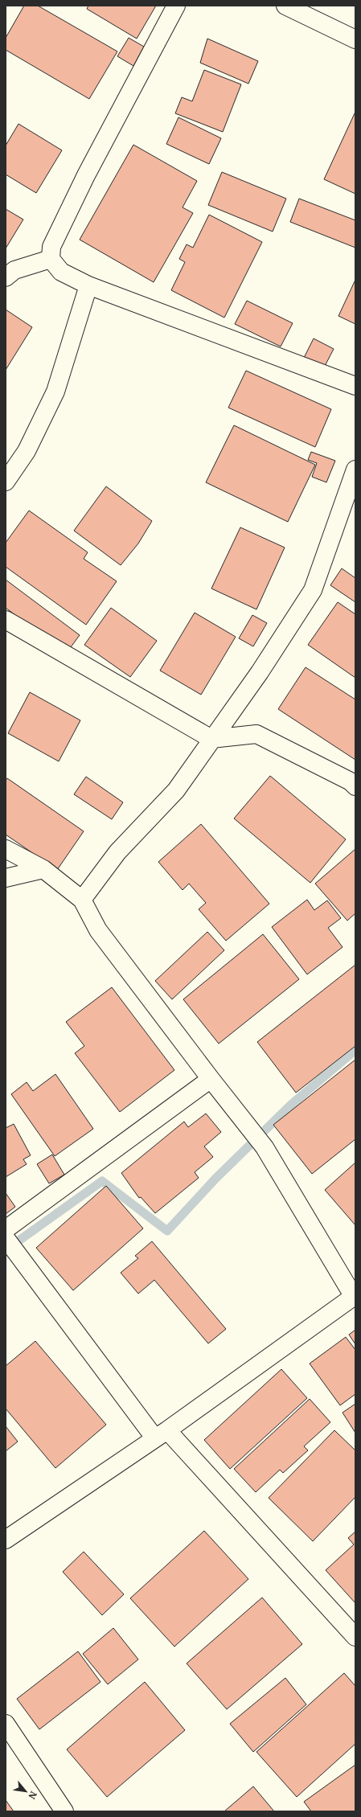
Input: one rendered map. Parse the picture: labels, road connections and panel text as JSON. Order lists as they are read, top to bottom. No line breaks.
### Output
{"north":"bottom right"}
